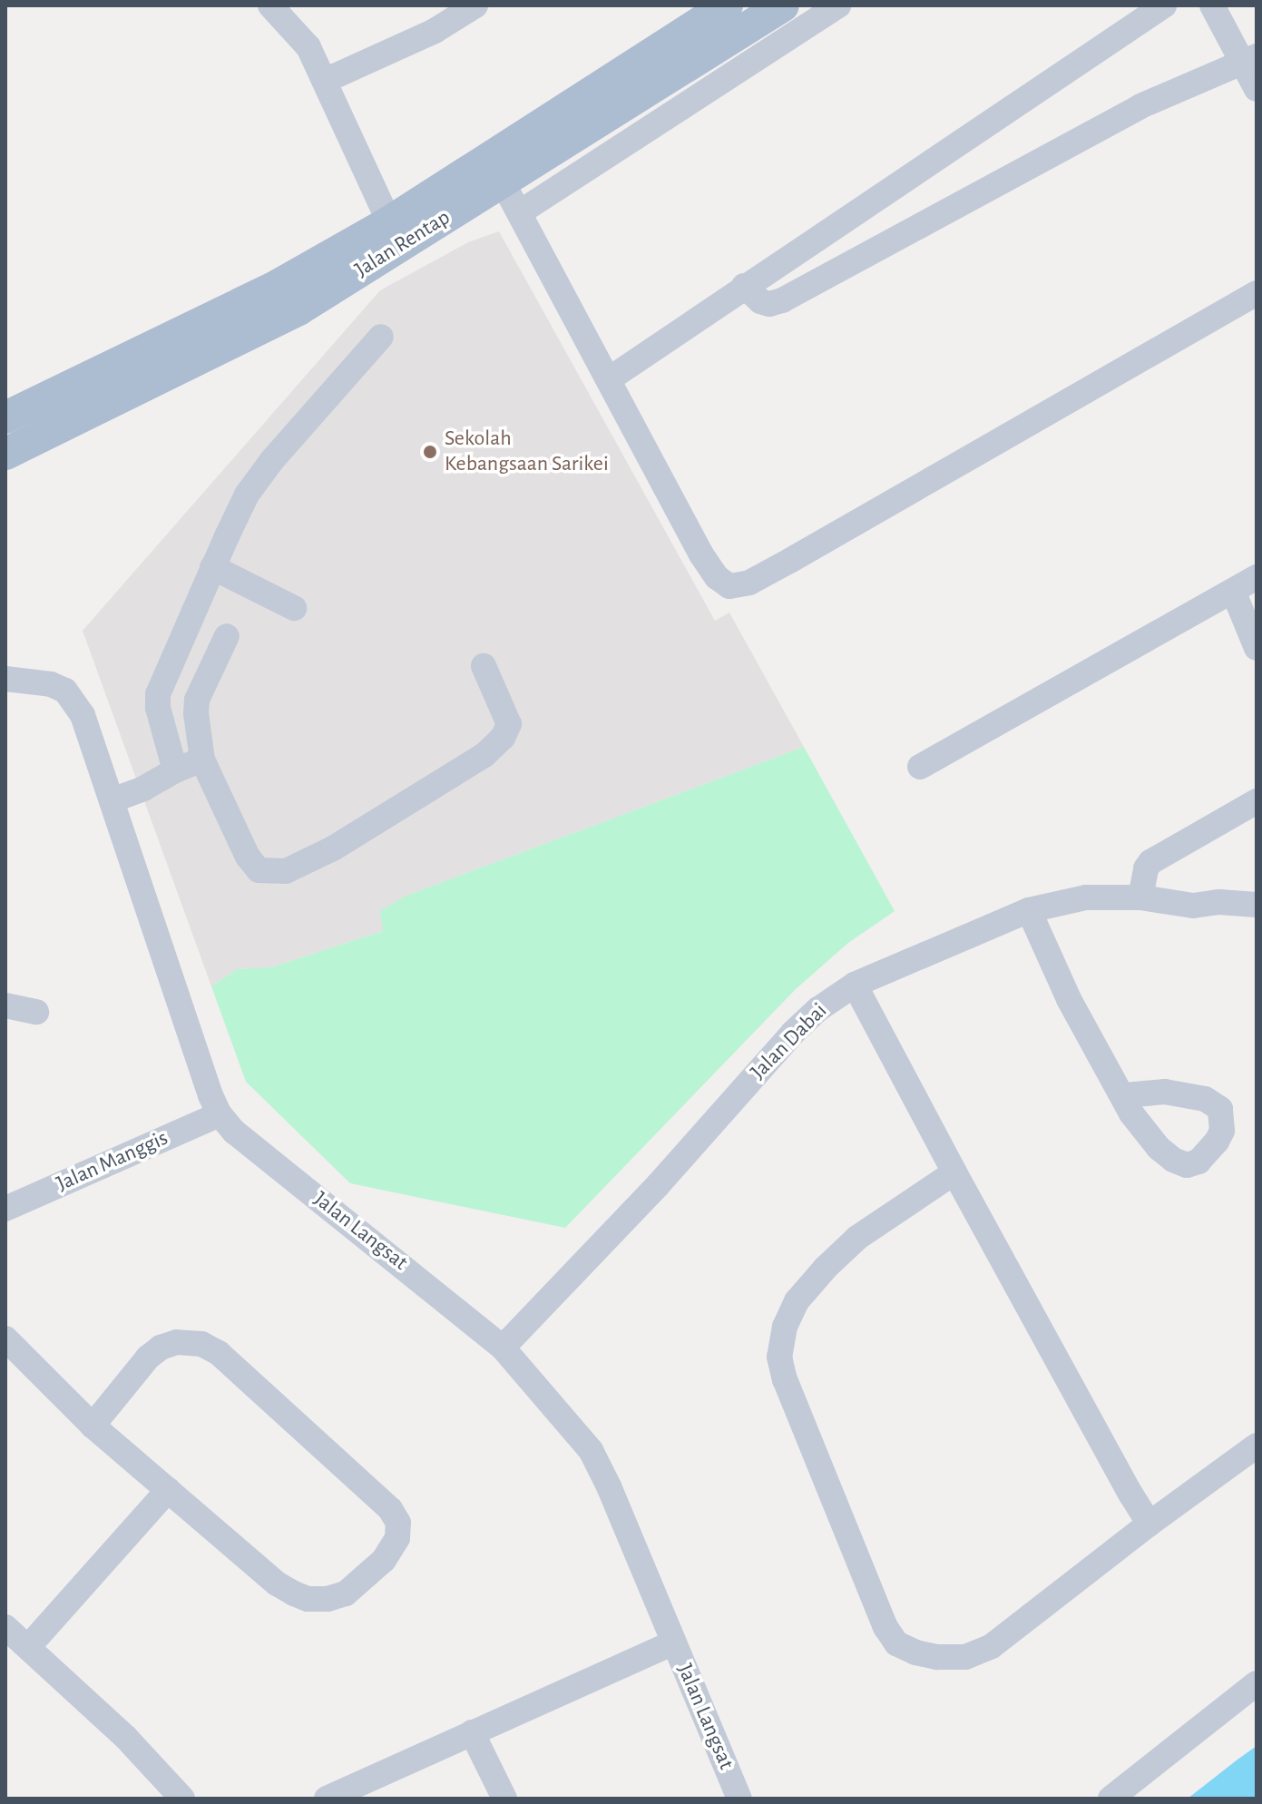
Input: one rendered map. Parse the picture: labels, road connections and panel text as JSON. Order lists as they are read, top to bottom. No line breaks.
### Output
{"streets":{"main road":["Jalan Rentap"],"street":["Jalan Dabai","Jalan Manggis","Jalan Langsat"]},"crossings":[["Jalan Dabai","Jalan Langsat"],["Jalan Manggis","Jalan Langsat"]],"places":["Sekolah Kebangsaan Sarikei"]}
